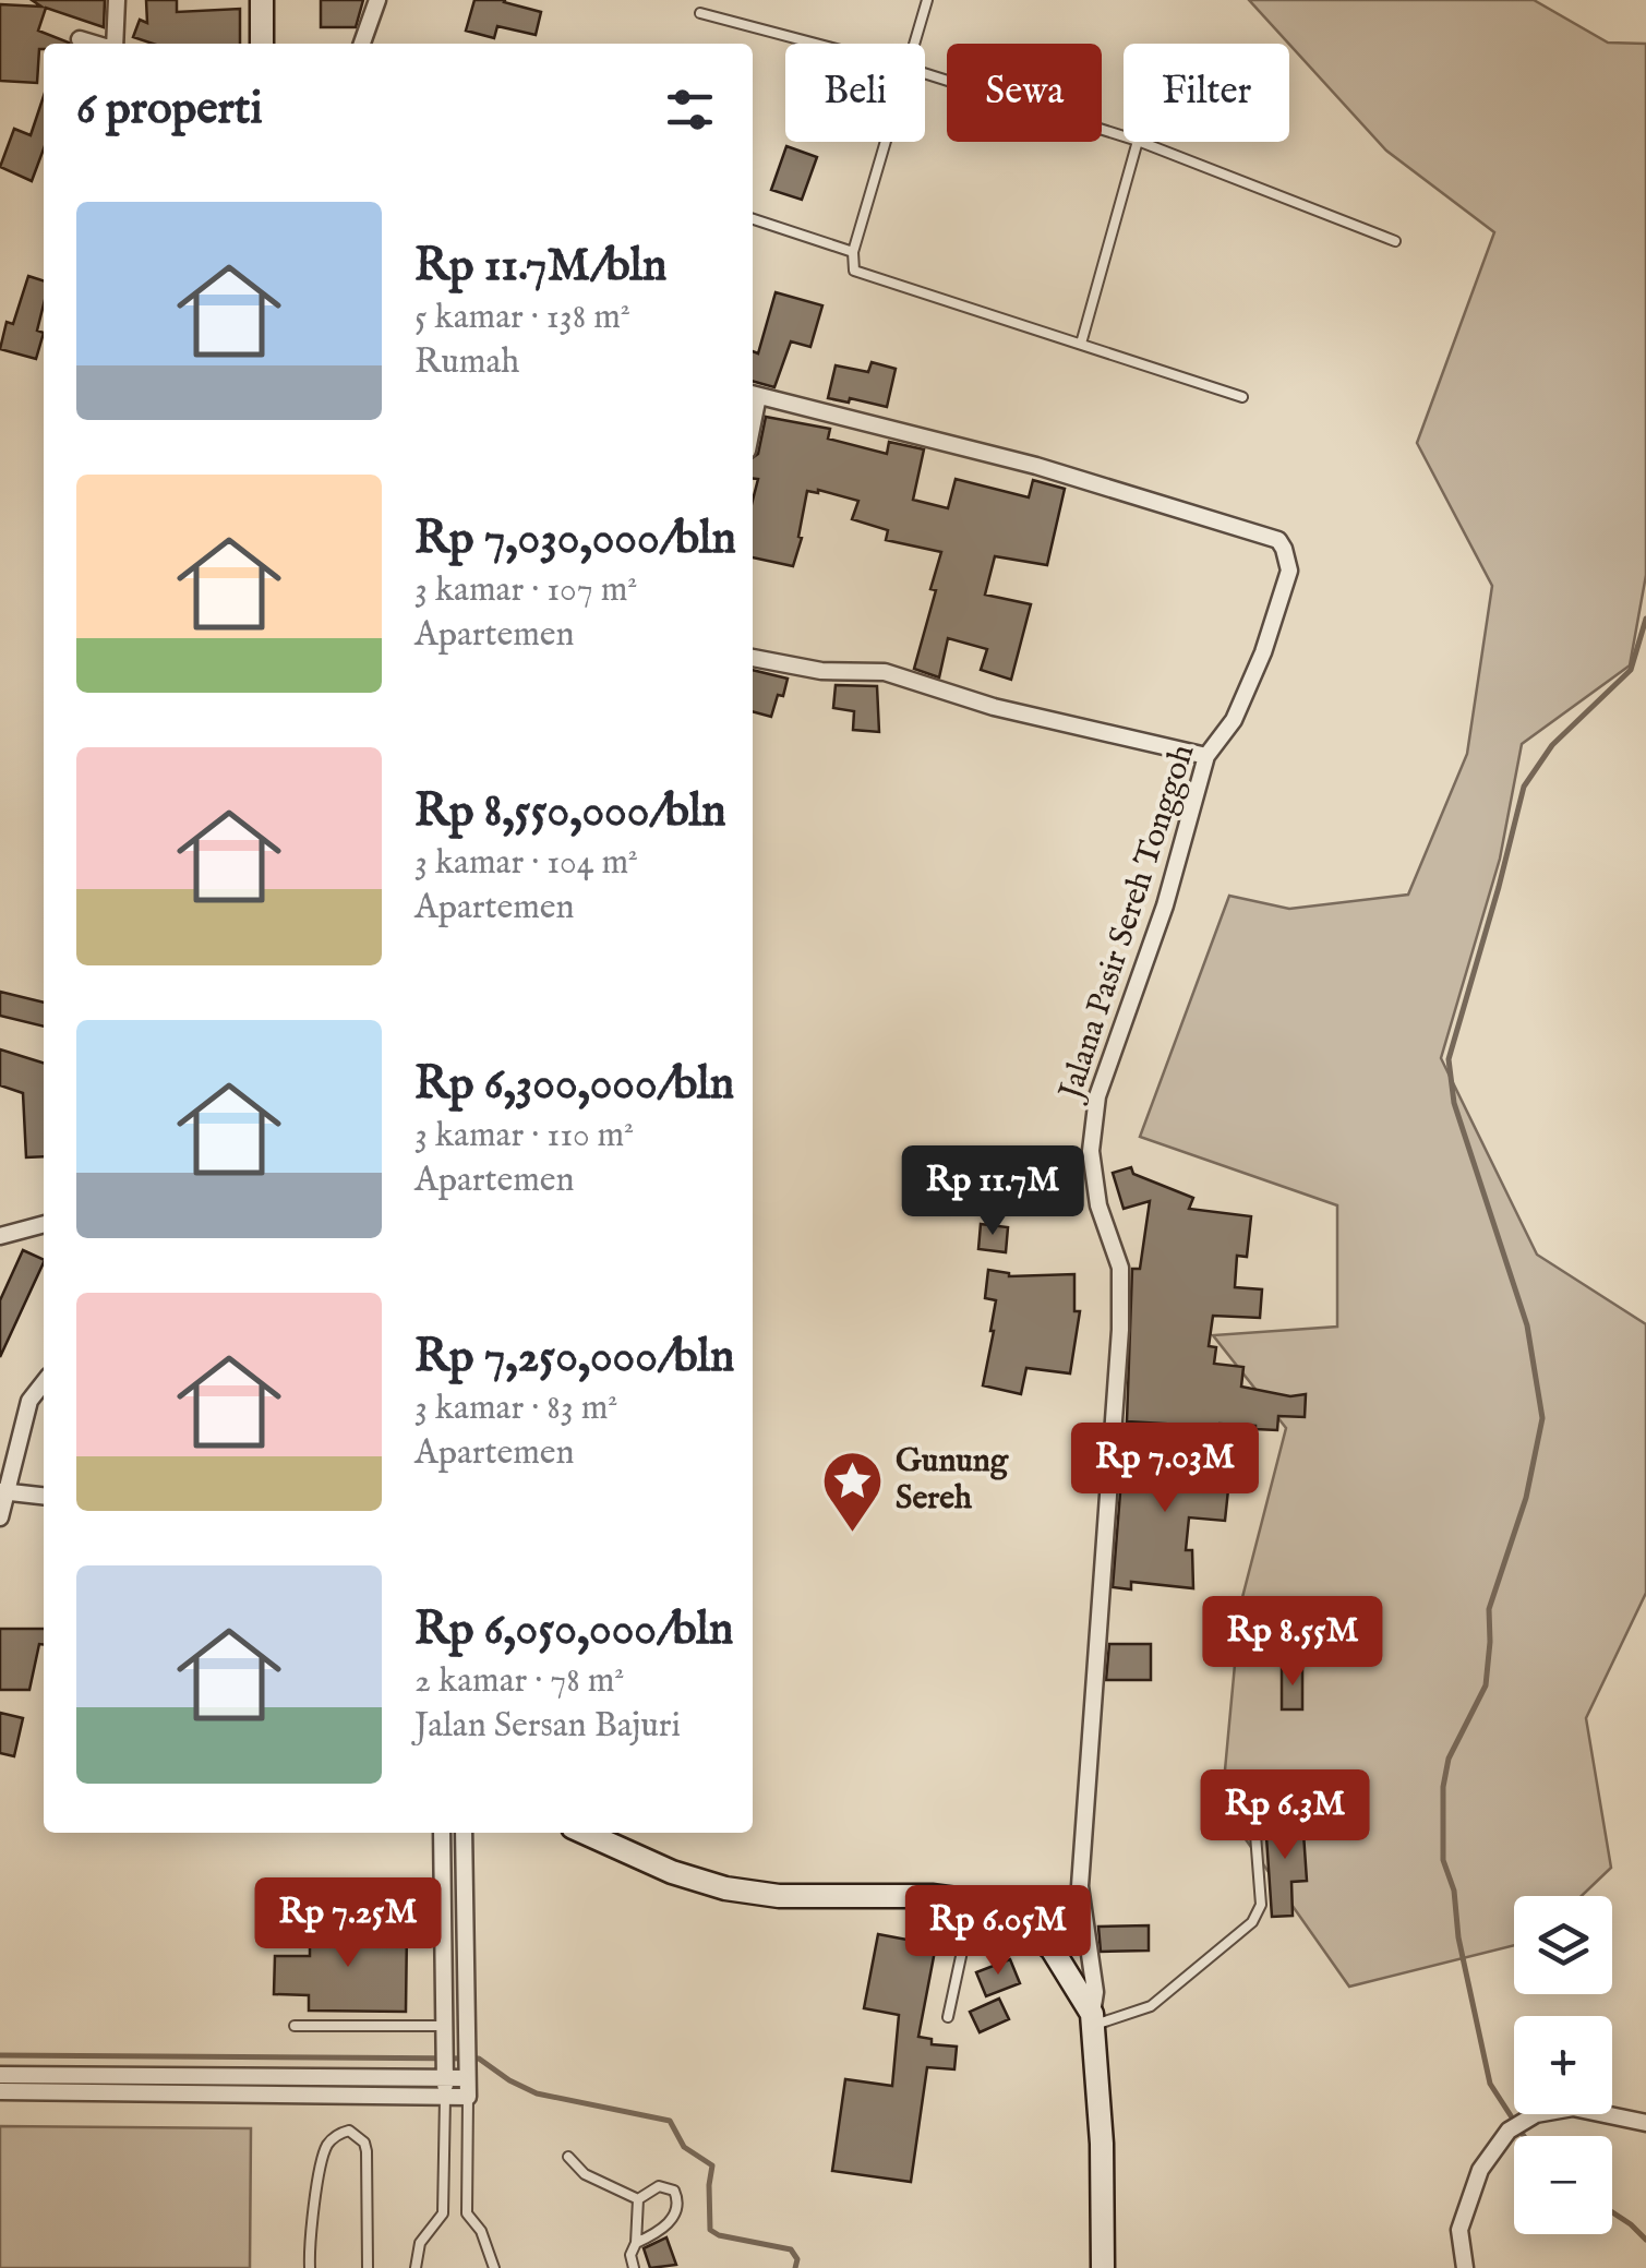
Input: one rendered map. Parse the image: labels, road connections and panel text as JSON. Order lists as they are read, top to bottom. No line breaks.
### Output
{"streets":{"street":["Jalana Pasir Sereh Tonggoh"]},"places":{"place":["Gunung Sereh"]},"page":{"chip":["Beli","Sewa","Filter"],"heading":"6 properti","list":[{"name":"Rp 11.7M/bln","note":"5 kamar · 138 m² · Rumah"},{"name":"Rp 7,030,000/bln","note":"3 kamar · 107 m² · Apartemen"},{"name":"Rp 8,550,000/bln","note":"3 kamar · 104 m² · Apartemen"},{"name":"Rp 6,300,000/bln","note":"3 kamar · 110 m² · Apartemen"},{"name":"Rp 7,250,000/bln","note":"3 kamar · 83 m² · Apartemen"},{"name":"Rp 6,050,000/bln","note":"2 kamar · 78 m² · Jalan Sersan Bajuri"}],"price":["Rp 11.7M","Rp 7.03M","Rp 8.55M","Rp 6.3M","Rp 7.25M","Rp 6.05M"],"map_buttons":["+","−"]}}
